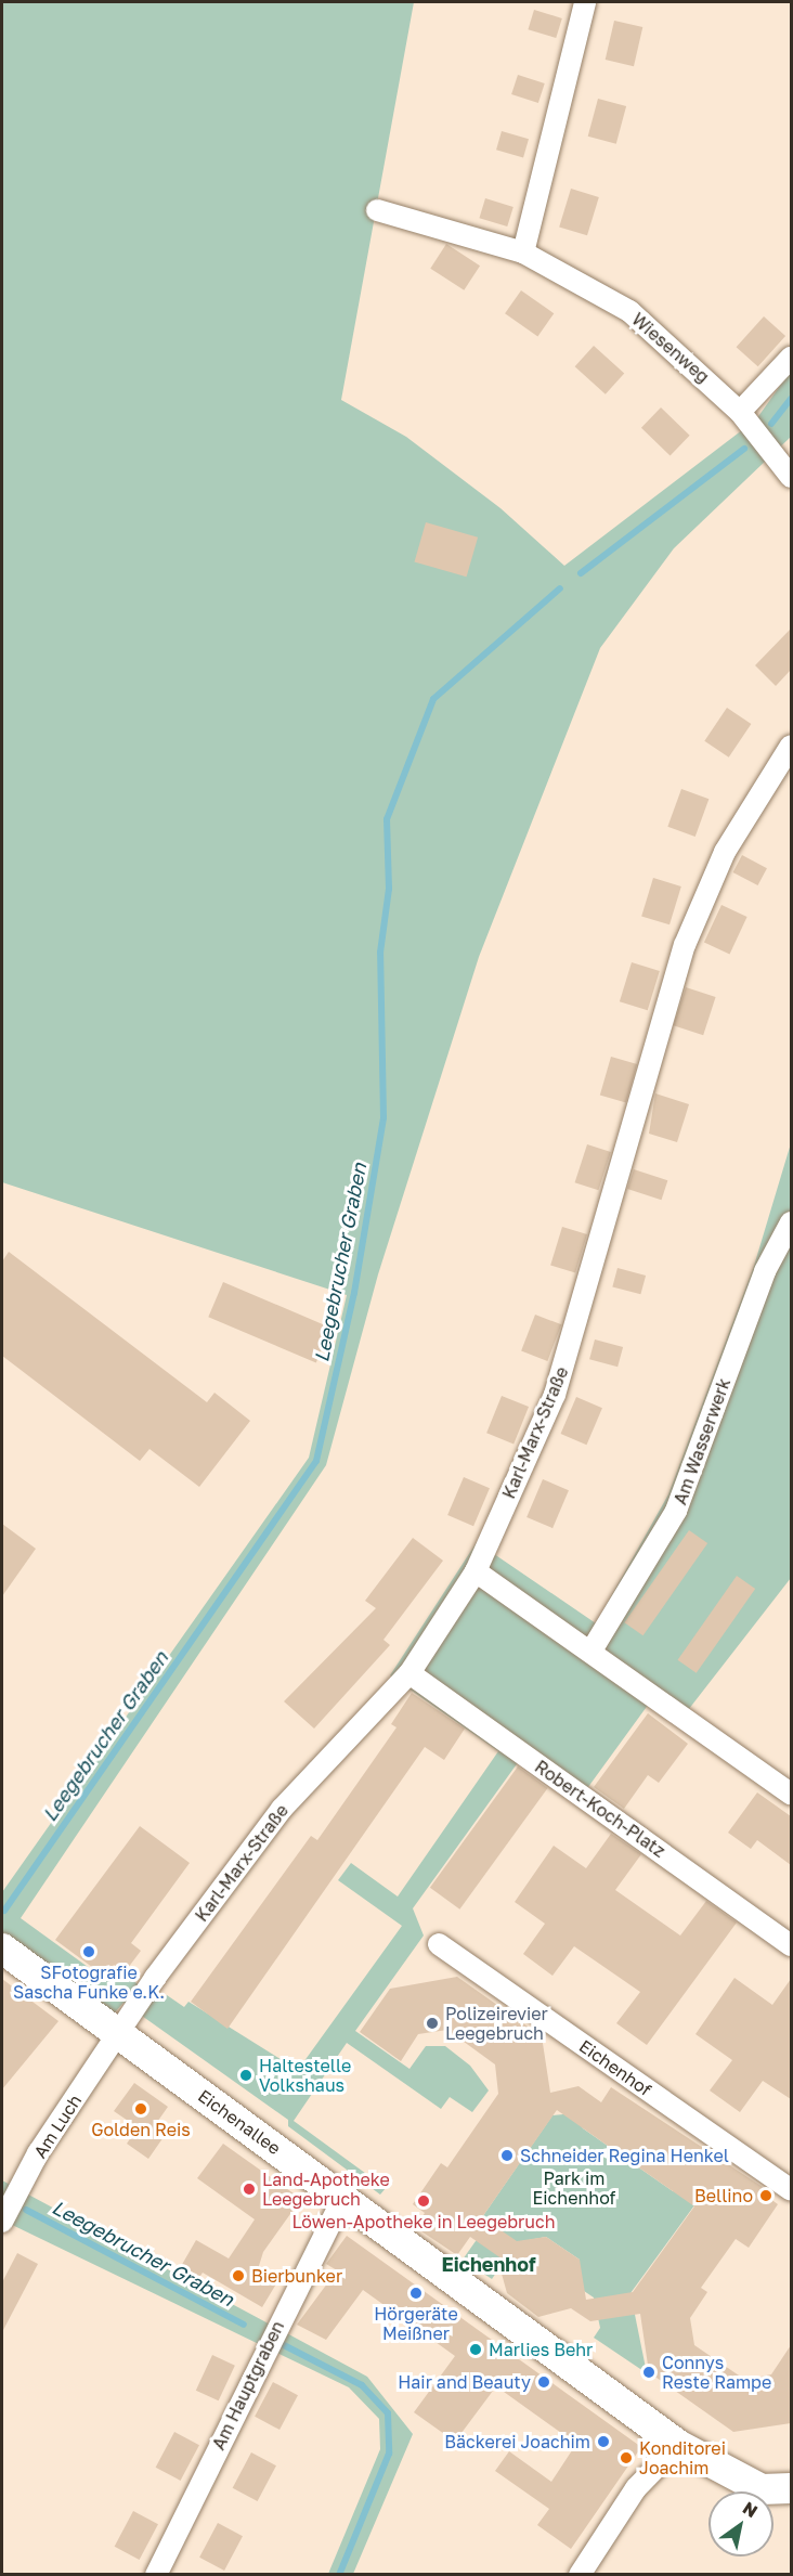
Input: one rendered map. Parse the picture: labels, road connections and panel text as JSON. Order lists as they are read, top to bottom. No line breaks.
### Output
{"streets":{"street":["Wiesenweg","Karl-Marx-Straße","Am Wasserwerk","Robert-Koch-Platz","Eichenhof","Eichenallee","Am Luch","Am Hauptgraben"]},"crossings":[["Karl-Marx-Straße","Robert-Koch-Platz"],["Karl-Marx-Straße","Eichenallee"],["Karl-Marx-Straße","Am Luch"],["Eichenallee","Am Luch"],["Eichenallee","Am Hauptgraben"]],"districts":["Eichenhof"],"water":["Leegebrucher Graben"],"parks":["Park im Eichenhof"],"places":["SFotografie Sascha Funke e.K.","Polizeirevier Leegebruch","Haltestelle Volkshaus","Golden Reis","Schneider Regina Henkel","Land-Apotheke Leegebruch","Bellino","Löwen-Apotheke in Leegebruch","Bierbunker","Hörgeräte Meißner","Marlies Behr","Connys Reste Rampe","Hair and Beauty","Bäckerei Joachim","Konditorei Joachim"],"north":"top right"}
